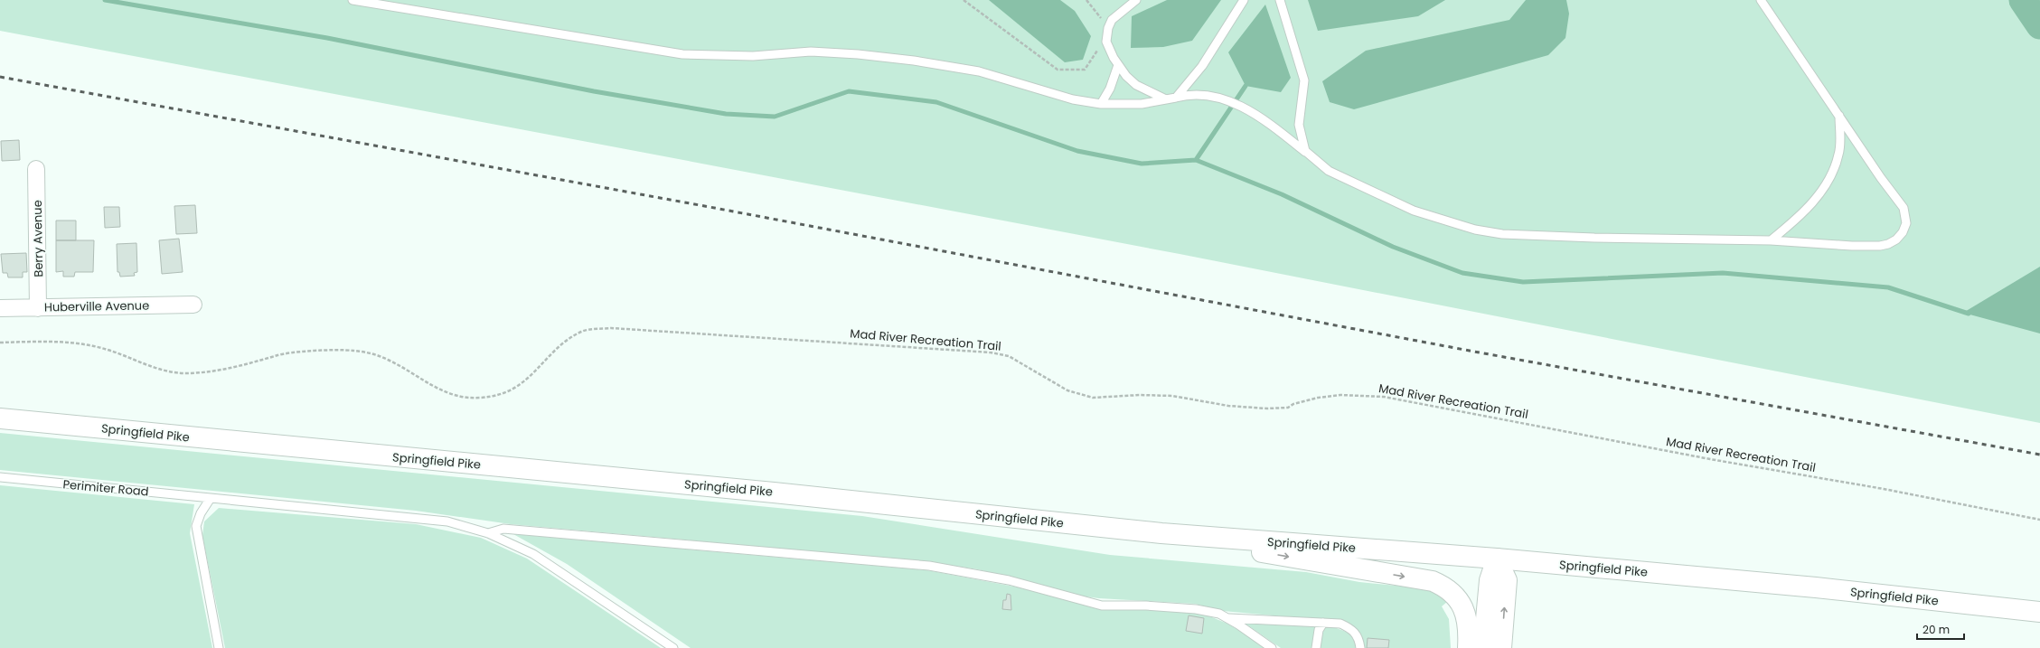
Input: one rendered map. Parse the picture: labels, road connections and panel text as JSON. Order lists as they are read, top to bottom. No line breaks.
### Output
{"streets":{"main road":["Springfield Pike"],"street":["Berry Avenue","Huberville Avenue"],"lane":["Perimiter Road"],"path":["Mad River Recreation Trail"]},"crossings":[["Berry Avenue","Huberville Avenue"]],"scale_bar":"20 m"}
